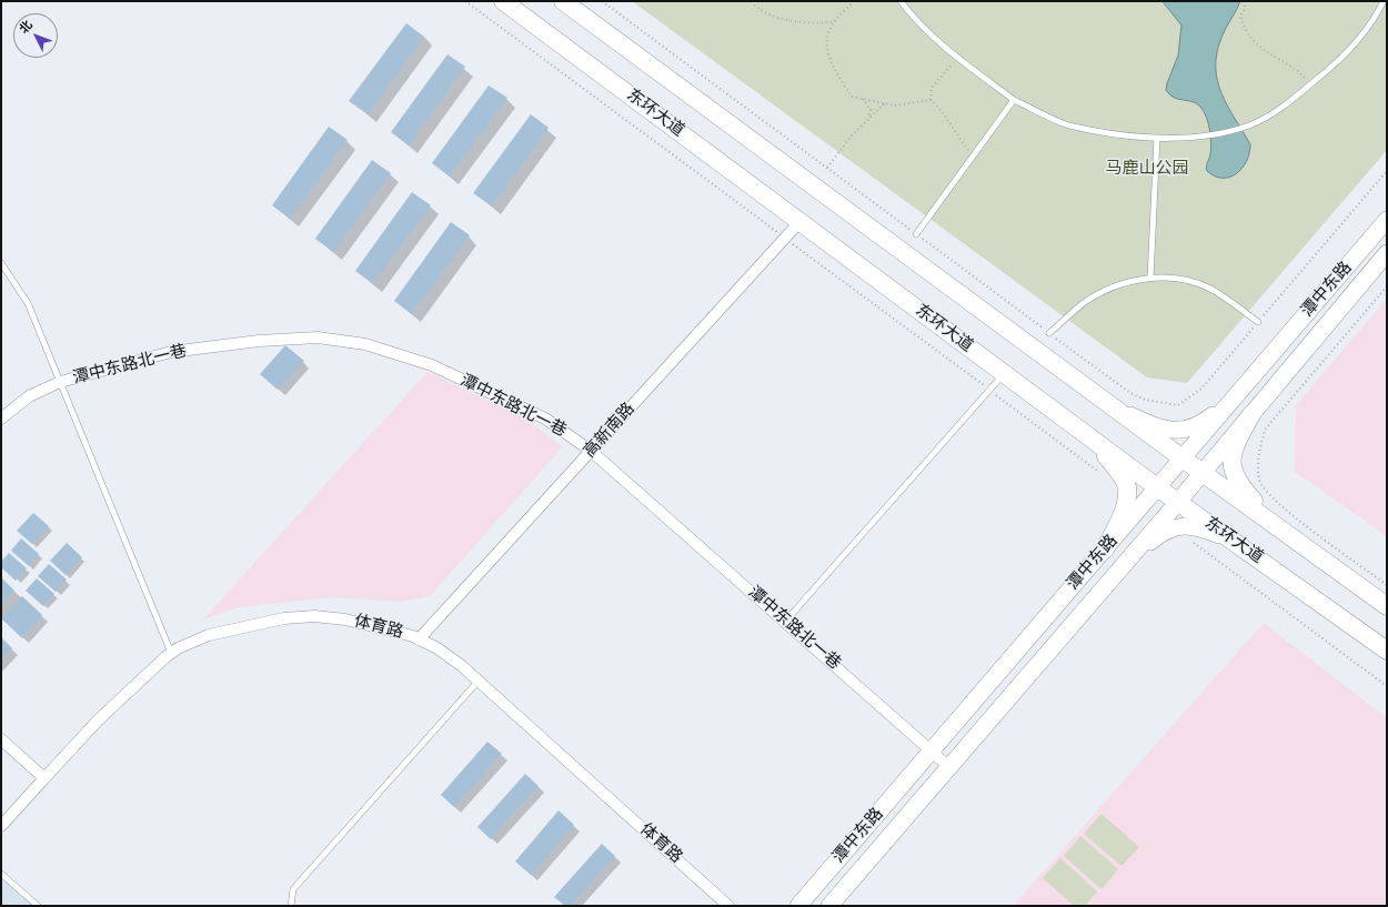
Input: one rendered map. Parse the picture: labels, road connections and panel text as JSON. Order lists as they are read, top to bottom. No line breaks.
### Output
{"streets":{"highway":["东环大道"],"main road":["潭中东路"],"street":["潭中东路北一巷","高新南路","体育路"]},"crossings":[["东环大道","潭中东路"],["东环大道","高新南路"],["潭中东路","潭中东路北一巷"],["潭中东路北一巷","高新南路"],["高新南路","体育路"]],"parks":["马鹿山公园"],"north":"top left"}
